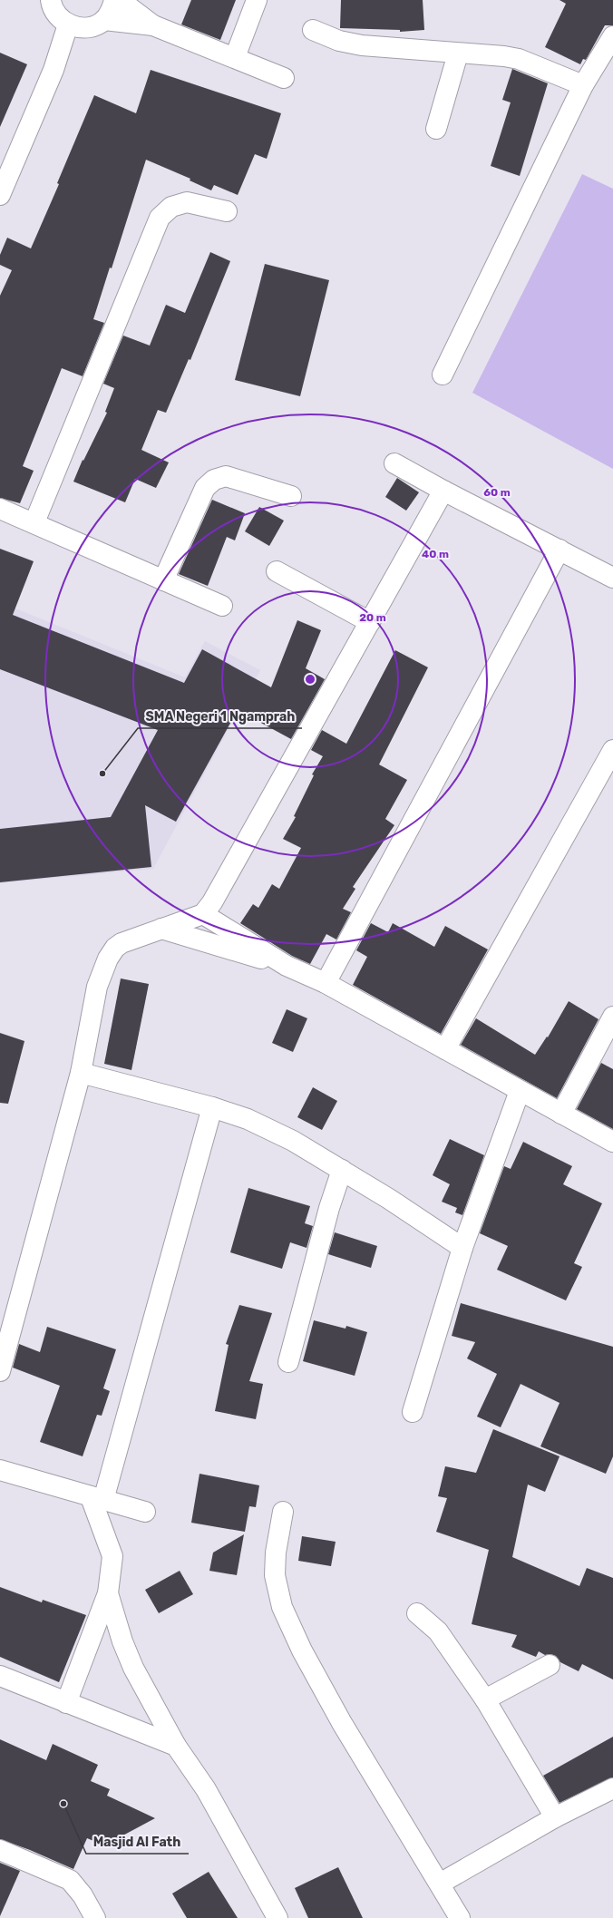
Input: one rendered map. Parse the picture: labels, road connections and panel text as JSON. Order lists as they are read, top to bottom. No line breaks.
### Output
{"places":["SMA Negeri 1 Ngamprah","Masjid Al Fath"],"rings":["60 m","40 m","20 m"]}
